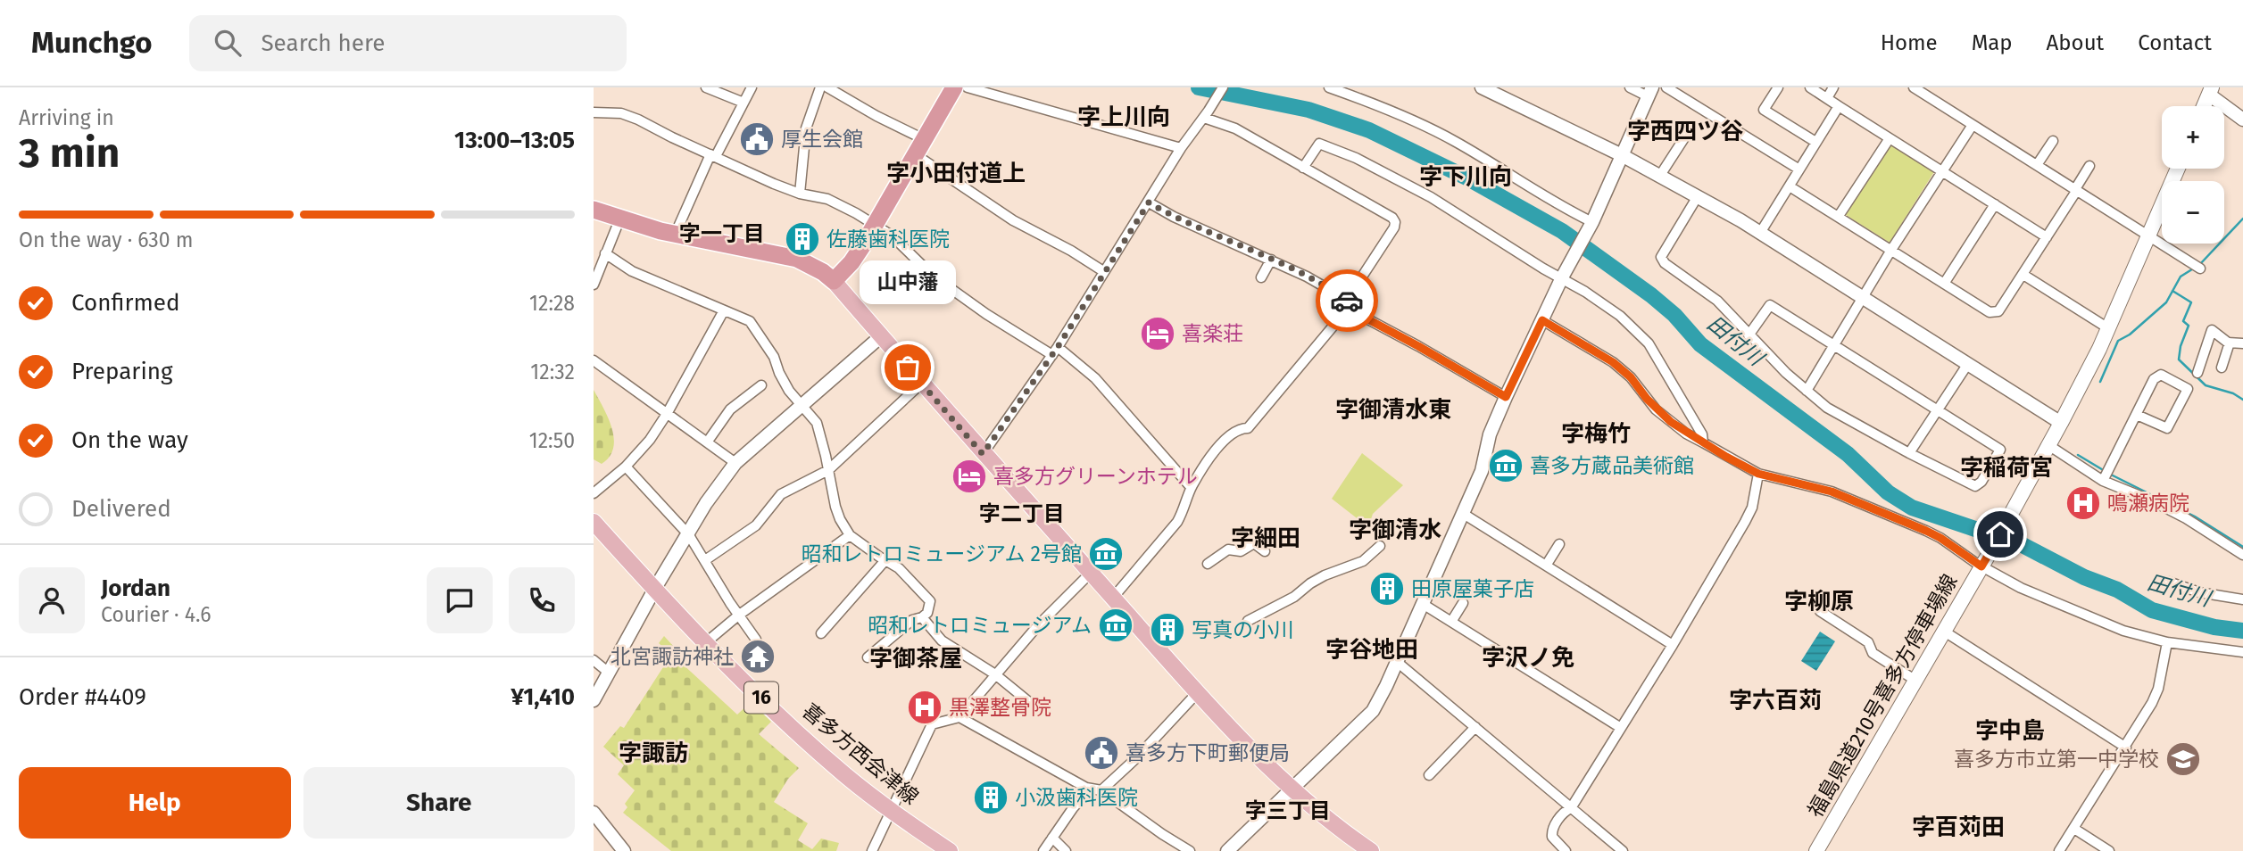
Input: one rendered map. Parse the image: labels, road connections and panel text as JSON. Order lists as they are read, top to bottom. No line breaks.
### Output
{"streets":{"main road":["福島県道210号喜多方停車場線","16","喜多方西会津線"]},"districts":["字上川向","字西四ツ谷","字小田付道上","字下川向","字一丁目","字御清水東","字梅竹","字稲荷宮","字二丁目","字御清水","字細田","字柳原","字谷地田","字沢ノ免","字御茶屋","字六百苅","字中島","字諏訪","字三丁目","字百苅田"],"water":["田付川"],"places":{"public building":["厚生会館","喜多方下町郵便局"],"building":["佐藤歯科医院","田原屋菓子店","写真の小川","小汲歯科医院"],"hotel":["喜楽荘","喜多方グリーンホテル"],"other":["山中藩"],"museum":["喜多方蔵品美術館","昭和レトロミュージアム 2号館","昭和レトロミュージアム"],"hospital":["鳴瀬病院","黒澤整骨院"],"temple":["北宮諏訪神社"],"school or university":["喜多方市立第一中学校"]},"page":{"header":"Munchgo","search":"Search here","nav":["Home","Map","About","Contact"],"heading":["3 min","Arriving in","13:00–13:05"],"panel":["Jordan","Courier · 4.6","Order #4409","¥1,410"],"map_buttons":["+","−"],"bar":"On the way · 630 m","bubble":"山中藩","list":[["Confirmed","12:28"],["Preparing","12:32"],["On the way","12:50"],"Delivered"],"buttons":["Help","Share"]}}
